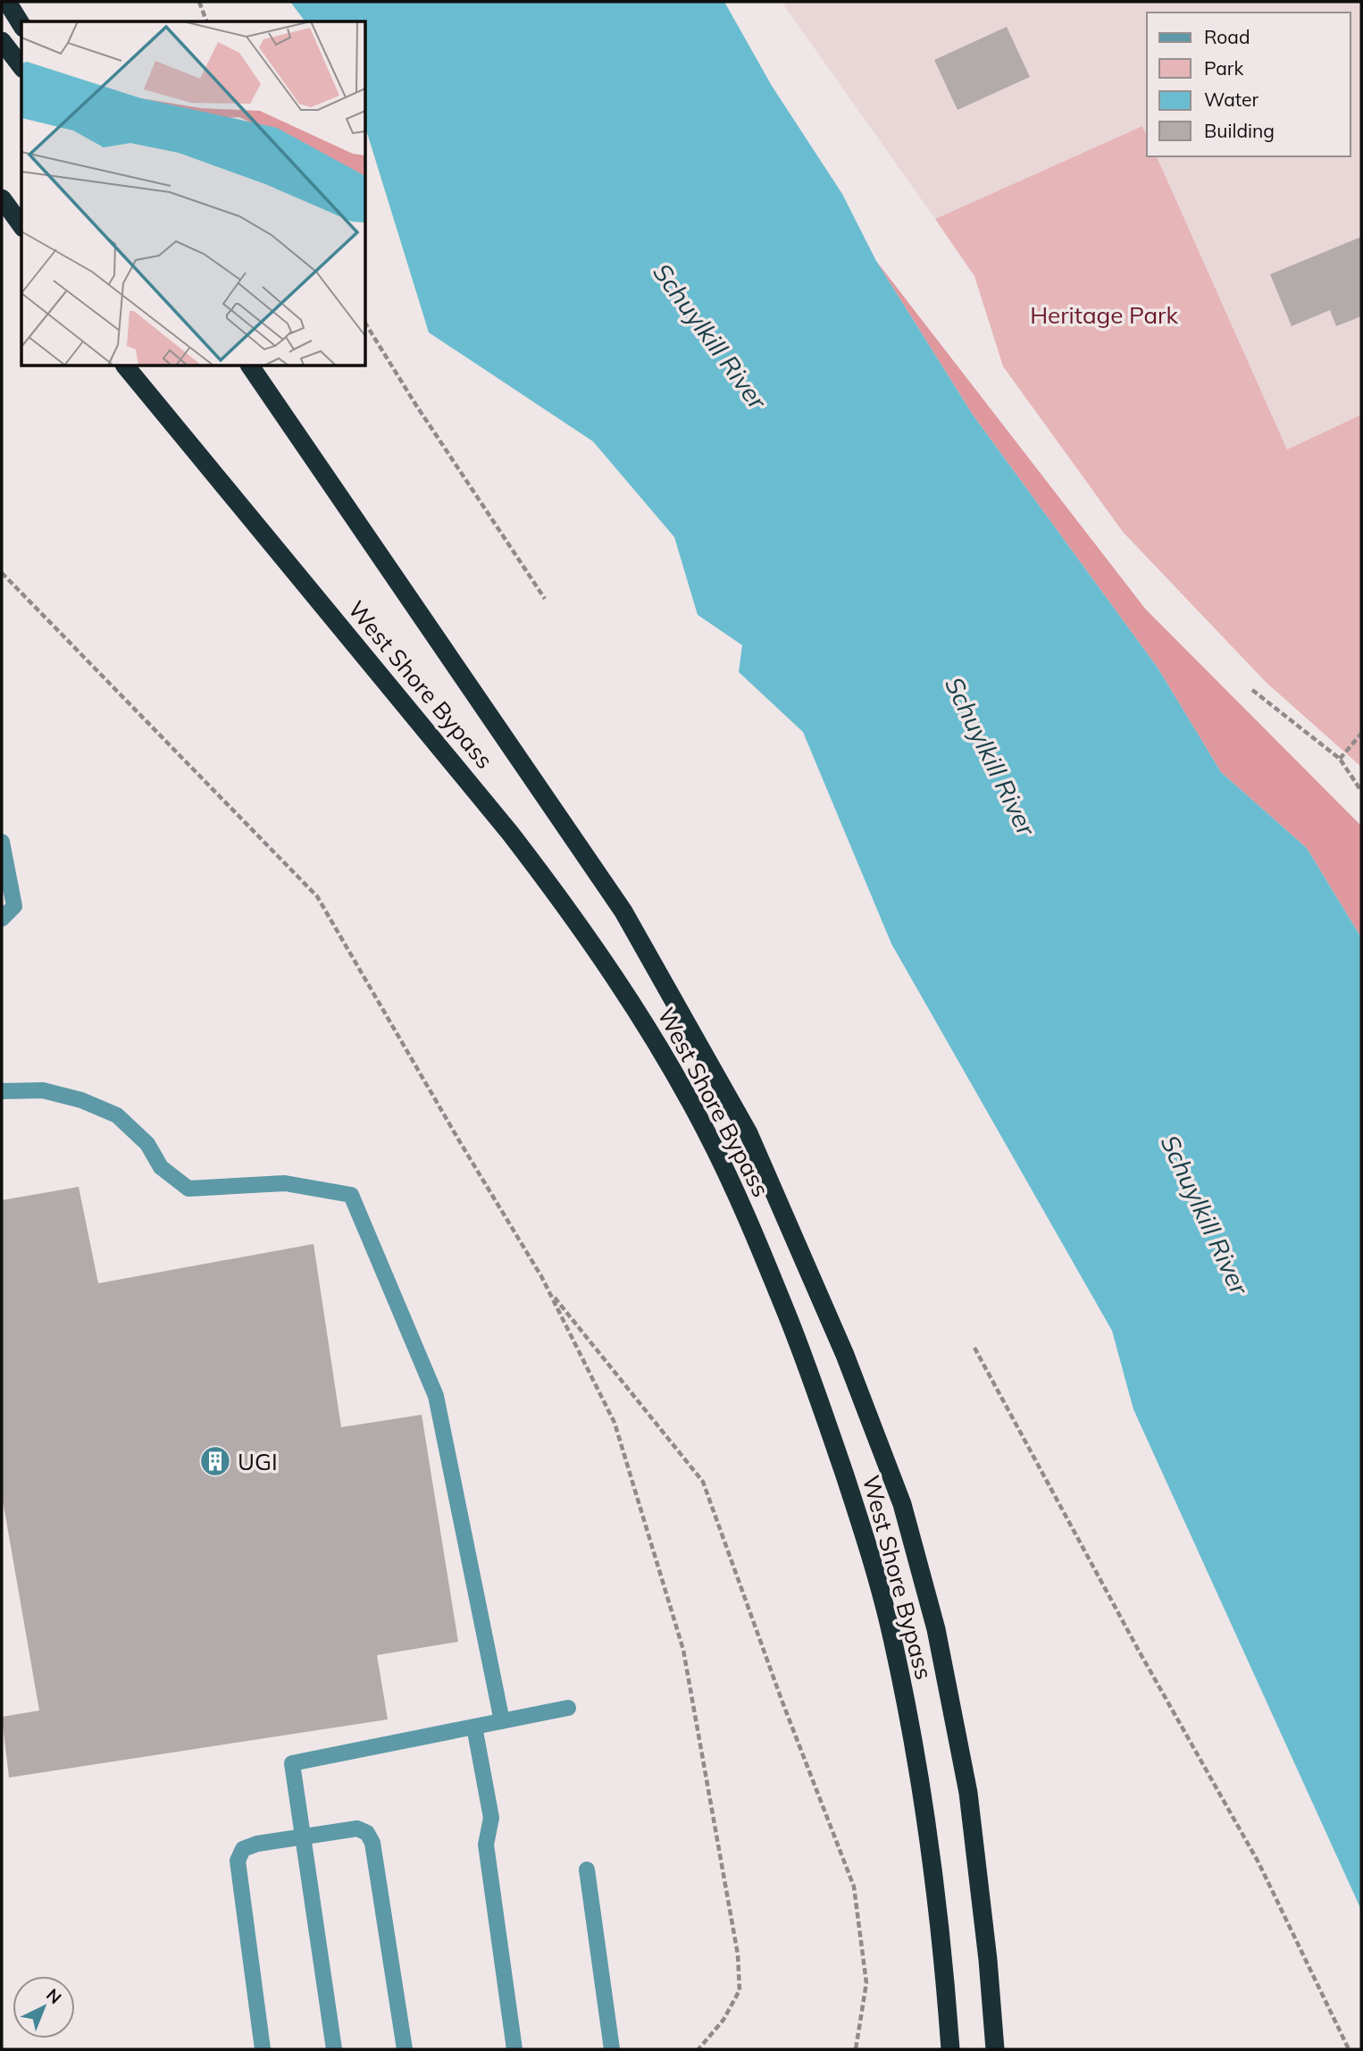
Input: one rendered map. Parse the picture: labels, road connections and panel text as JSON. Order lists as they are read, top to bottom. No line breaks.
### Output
{"streets":{"highway":["West Shore Bypass"]},"water":["Schuylkill River"],"parks":["Heritage Park"],"places":{"building":["UGI"]},"legend":["Road","Park","Water","Building"],"north":"top right"}
